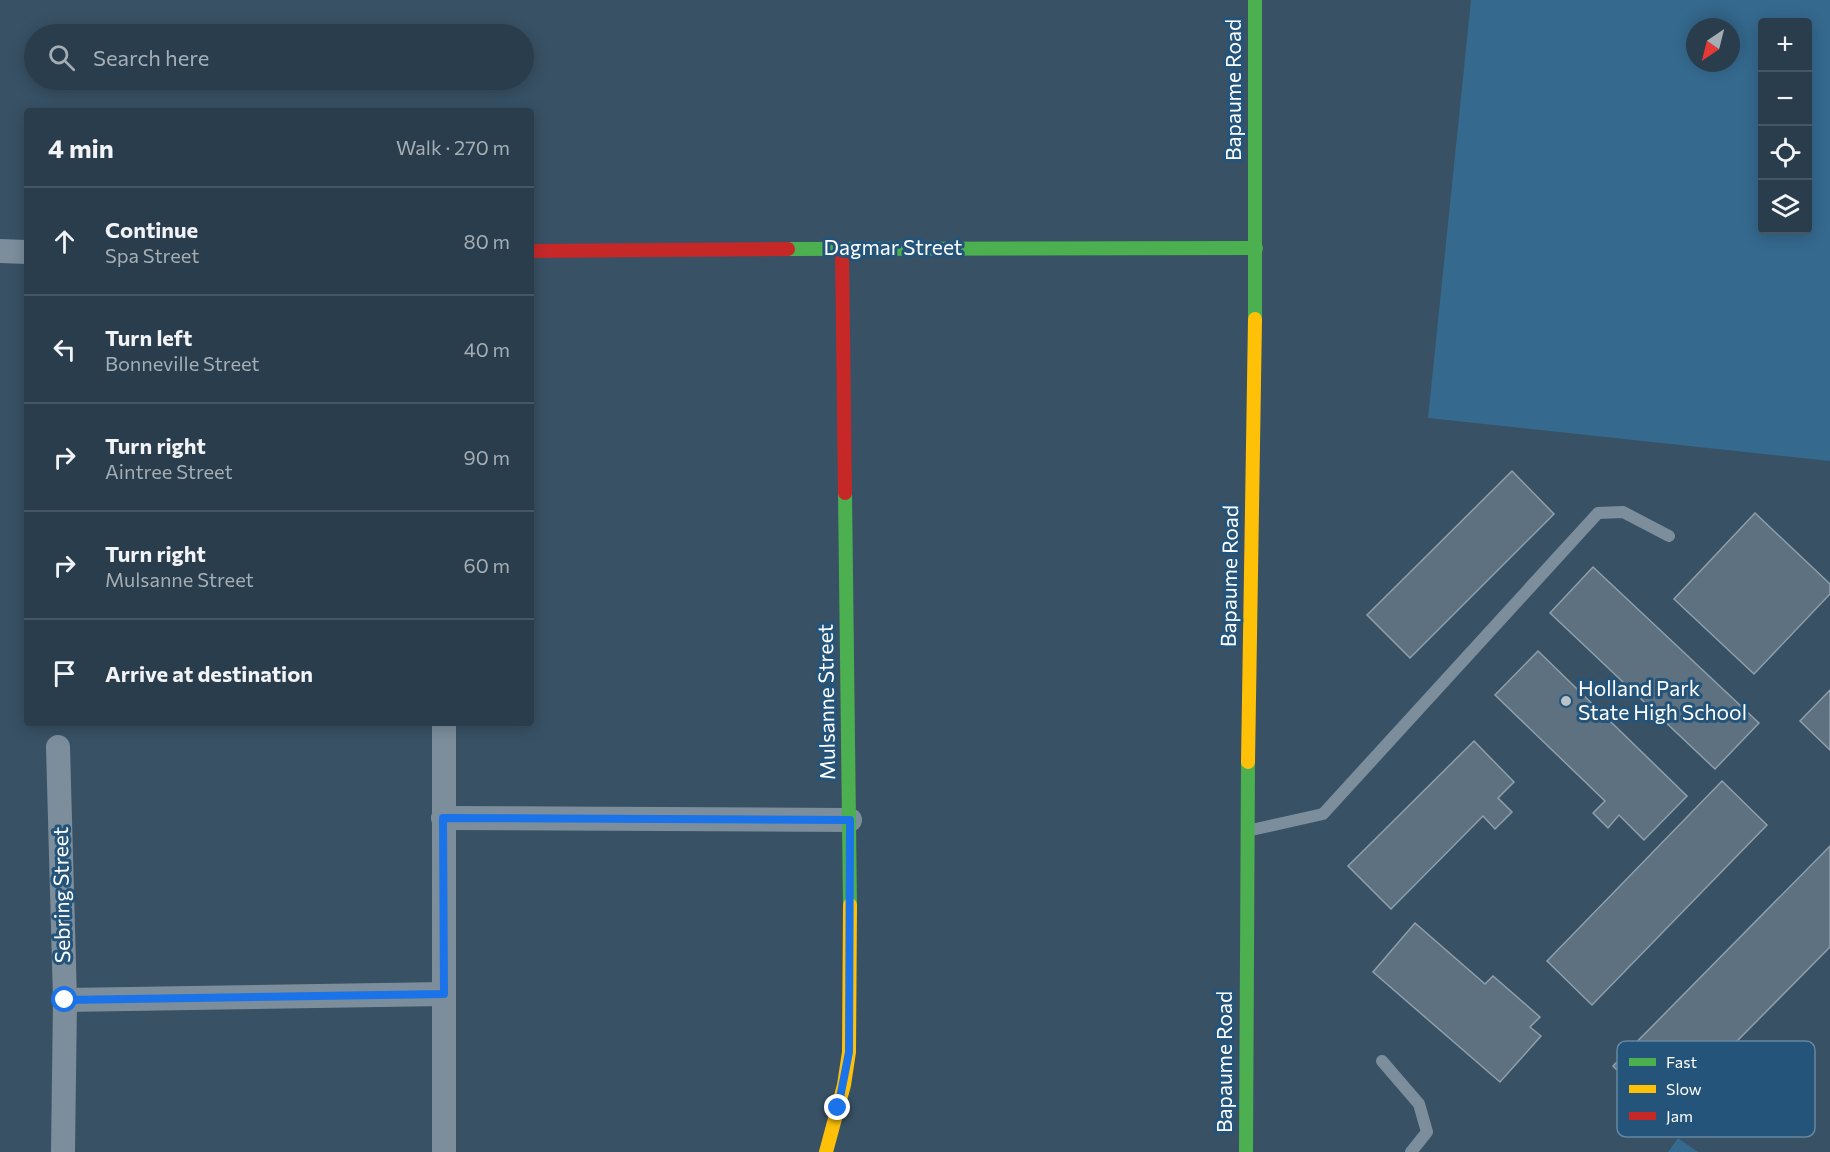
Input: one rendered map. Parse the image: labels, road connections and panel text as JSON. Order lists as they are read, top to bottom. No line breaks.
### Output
{"streets":{"street":["Bapaume Road","Dagmar Street","Mulsanne Street","Sebring Street"]},"crossings":[["Bapaume Road","Dagmar Street"],["Dagmar Street","Mulsanne Street"]],"places":["Holland Park State High School"],"legend":["Fast","Slow","Jam"],"north":"bottom left","page":{"map_buttons":["+","−"],"search":"Search here","heading":["4 min","Walk · 270 m"],"list":[["Continue","Spa Street","80 m"],["Turn left","Bonneville Street","40 m"],["Turn right","Aintree Street","90 m"],["Turn right","Mulsanne Street","60 m"],"Arrive at destination"]}}
